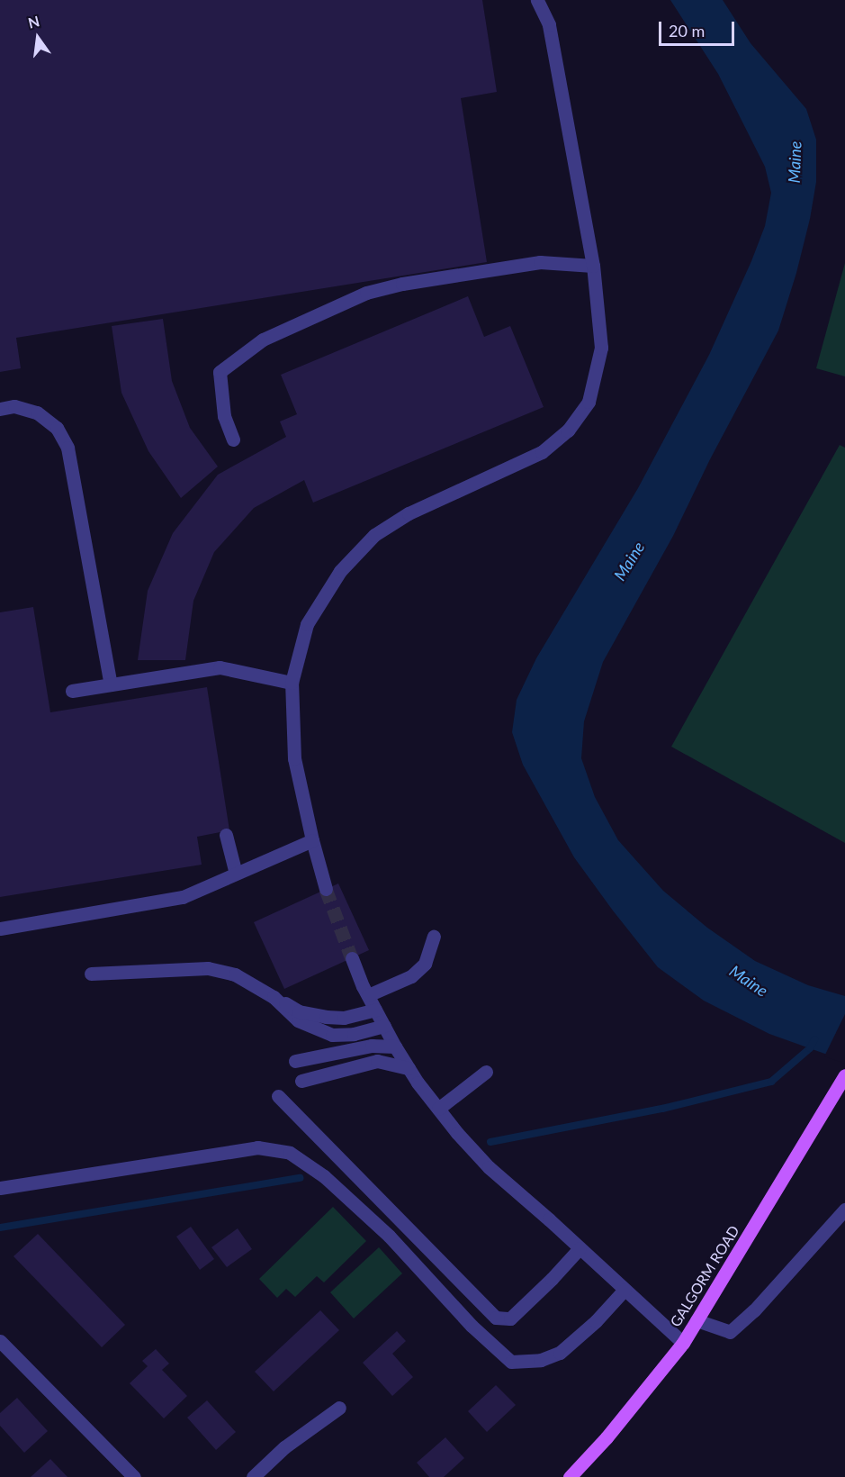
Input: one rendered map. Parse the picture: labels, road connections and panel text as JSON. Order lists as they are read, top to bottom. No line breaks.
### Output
{"streets":{"main road":["GALGORM ROAD"]},"water":["Maine"],"scale_bar":"20 m","north":"top"}
